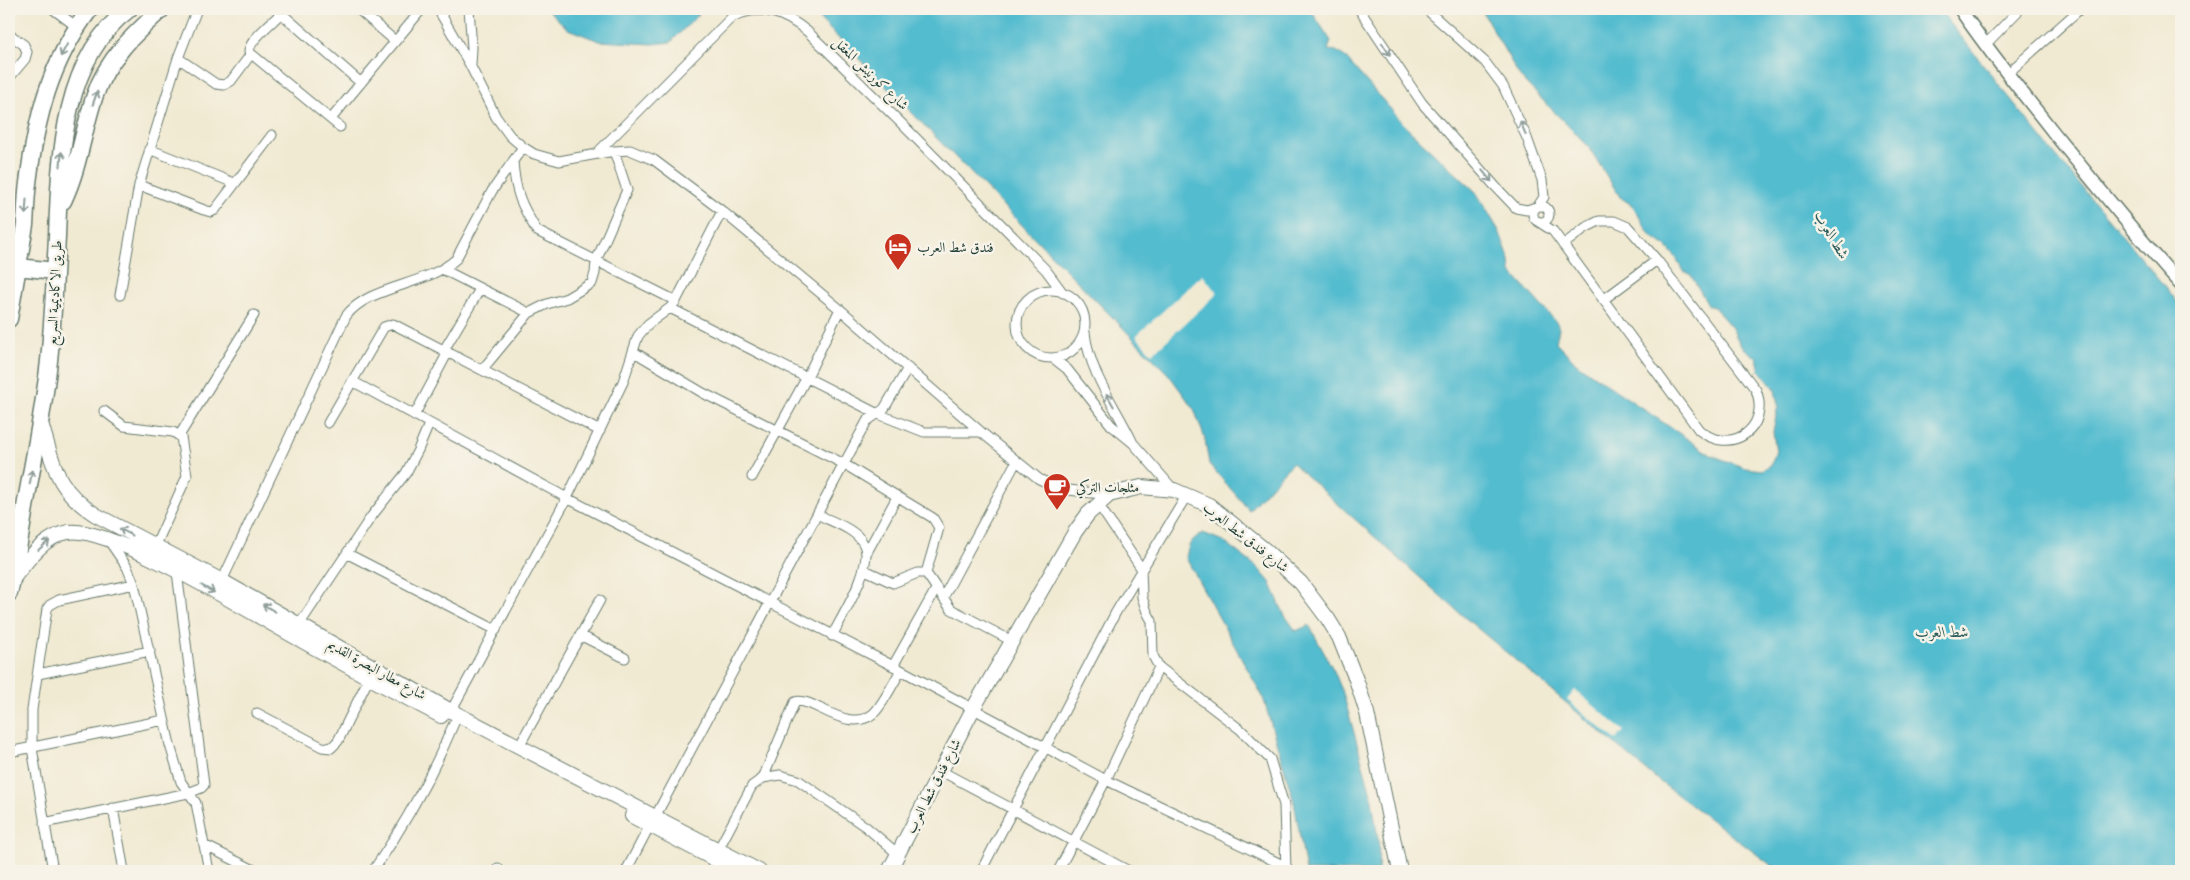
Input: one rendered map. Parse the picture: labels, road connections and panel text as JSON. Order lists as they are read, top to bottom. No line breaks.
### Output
{"streets":{"highway":["طريق الاكاديمية السريع"],"main road":["شارع فندق شط العرب","شارع مطار البصرة القديم"],"street":["شارع كورنيش المعقل"]},"crossings":[["طريق الاكاديمية السريع","شارع مطار البصرة القديم"]],"water":["شط العرب"],"places":{"hotel":["فندق شط العرب"],"cafe":["مثلجات التركي"]}}
